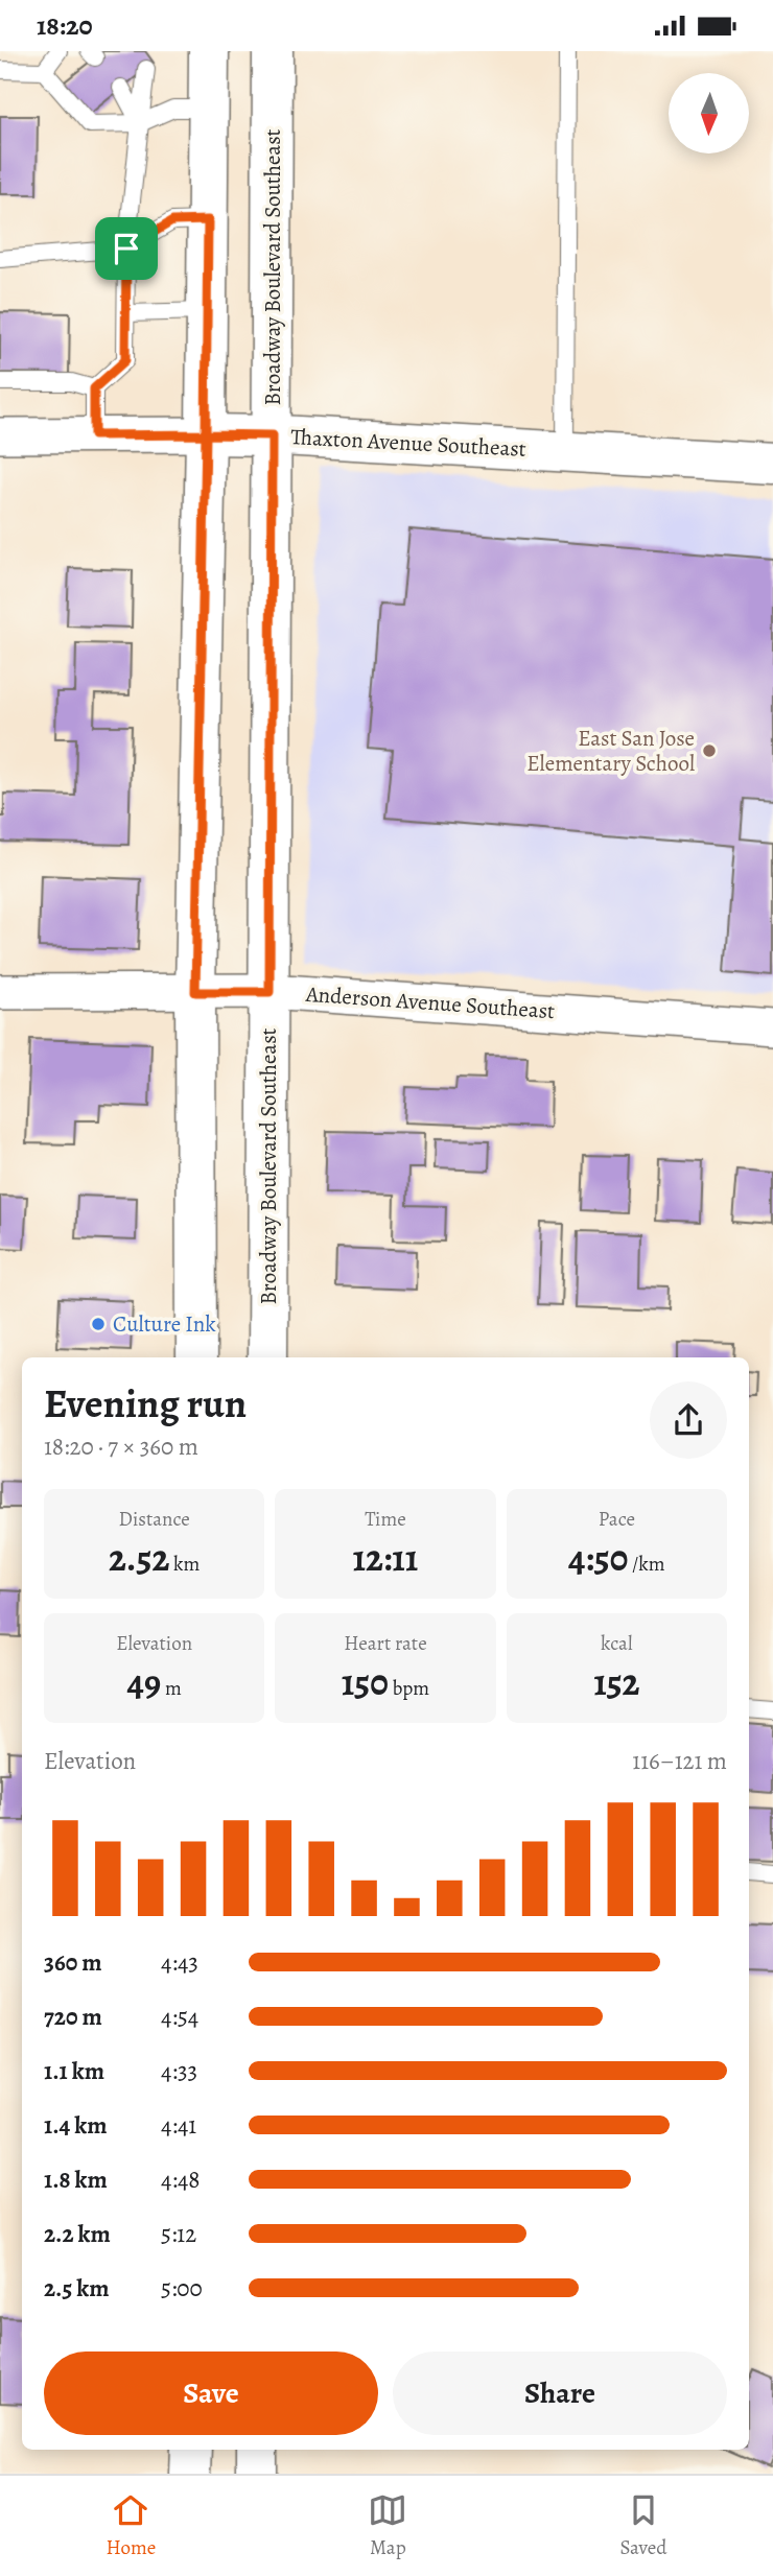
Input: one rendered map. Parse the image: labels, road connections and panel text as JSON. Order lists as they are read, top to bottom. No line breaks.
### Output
{"streets":{"main road":["Broadway Boulevard Southeast","Thaxton Avenue Southeast"],"street":["Anderson Avenue Southeast"]},"crossings":[["Broadway Boulevard Southeast","Thaxton Avenue Southeast"],["Broadway Boulevard Southeast","Anderson Avenue Southeast"]],"places":["East San Jose Elementary School","Culture Ink"],"north":"bottom","page":{"status":"18:20","heading":["Evening run","18:20 · 7 × 360 m"],"stats":[["Distance","2.52 km"],["Time","12:11"],["Pace","4:50 /km"],["Elevation","49 m"],["Heart rate","150 bpm"],["kcal","152"]],"chart":["Elevation","116–121 m"],"list":[{"name":"360 m","note":"4:43"},{"name":"720 m","note":"4:54"},{"name":"1.1 km","note":"4:33"},{"name":"1.4 km","note":"4:41"},{"name":"1.8 km","note":"4:48"},{"name":"2.2 km","note":"5:12"},{"name":"2.5 km","note":"5:00"}],"buttons":["Save","Share"],"tabs":["Home","Map","Saved"]}}
